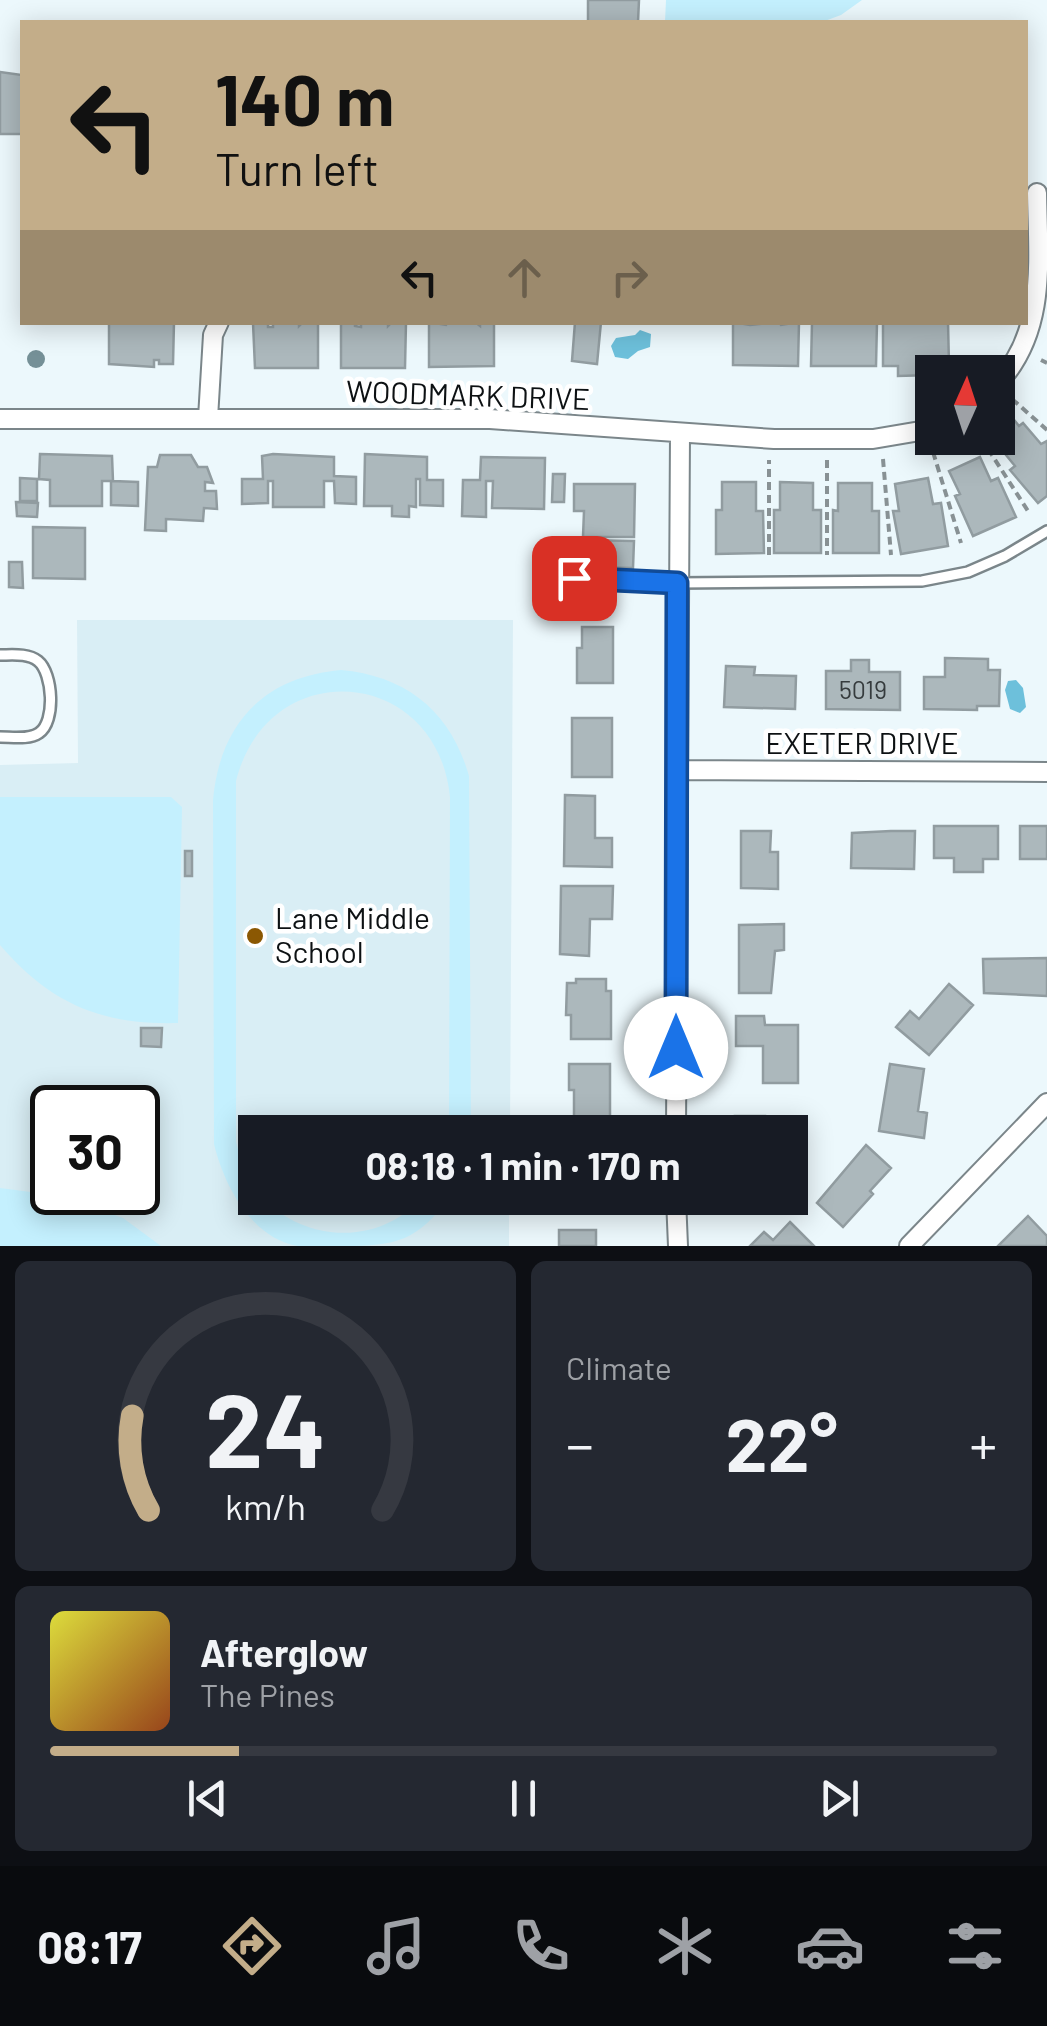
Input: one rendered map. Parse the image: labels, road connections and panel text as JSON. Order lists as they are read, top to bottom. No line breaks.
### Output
{"streets":{"street":["WOODMARK DRIVE","EXETER DRIVE"]},"places":["Lane Middle School"],"house_numbers":["5019"],"north":"top","page":{"turn":["140 m","Turn left"],"limit":"30","trip":"08:18 · 1 min · 170 m","tile":"Climate","heat":["−","22°","+"],"song":["Afterglow","The Pines"],"tabs":"08:17","gauge":["24","km/h"]}}
